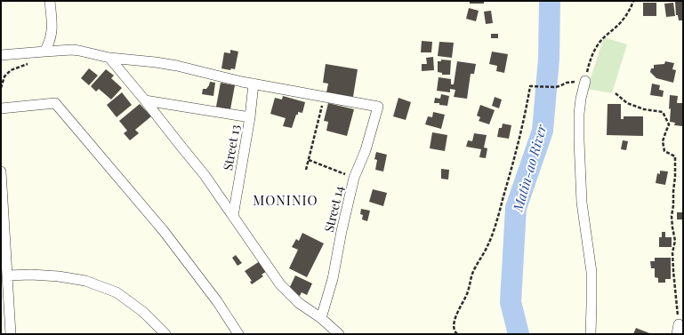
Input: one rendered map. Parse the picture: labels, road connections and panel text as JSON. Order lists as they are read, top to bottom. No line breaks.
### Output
{"streets":{"street":["Street 13","Street 14"]},"crossings":[["Street 13","Street 14"]],"districts":["MONINIO"],"water":["Matin-ao River"]}
